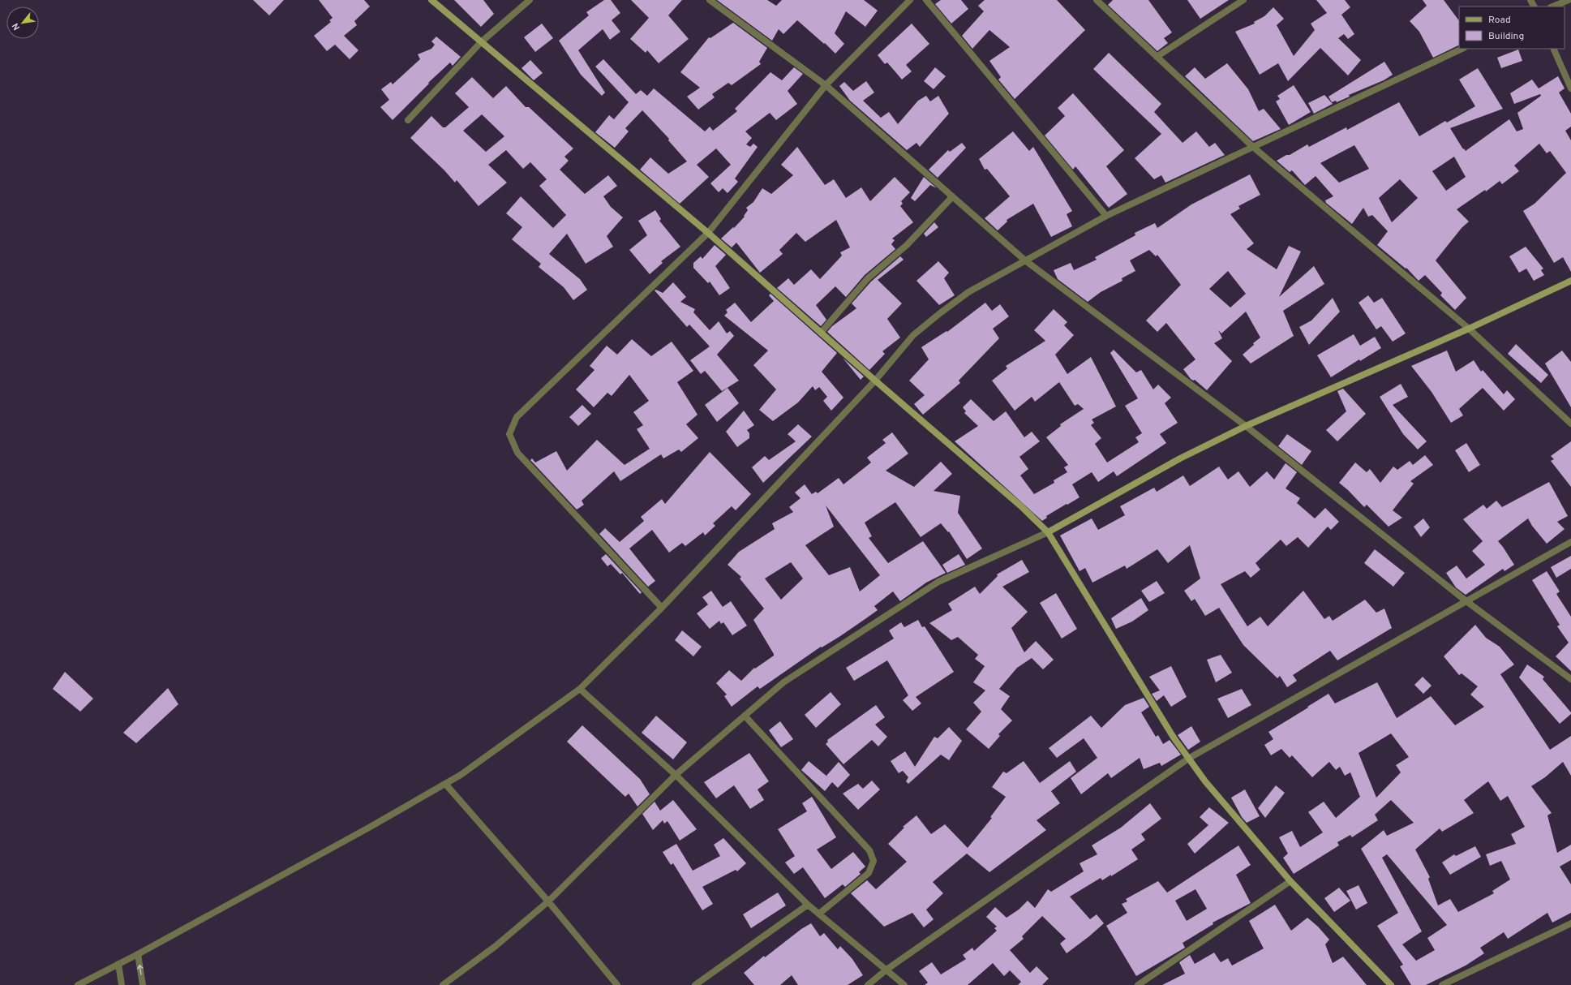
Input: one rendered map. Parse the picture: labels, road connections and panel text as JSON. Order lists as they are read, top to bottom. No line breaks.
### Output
{"legend":["Road","Building"],"north":"bottom left"}
